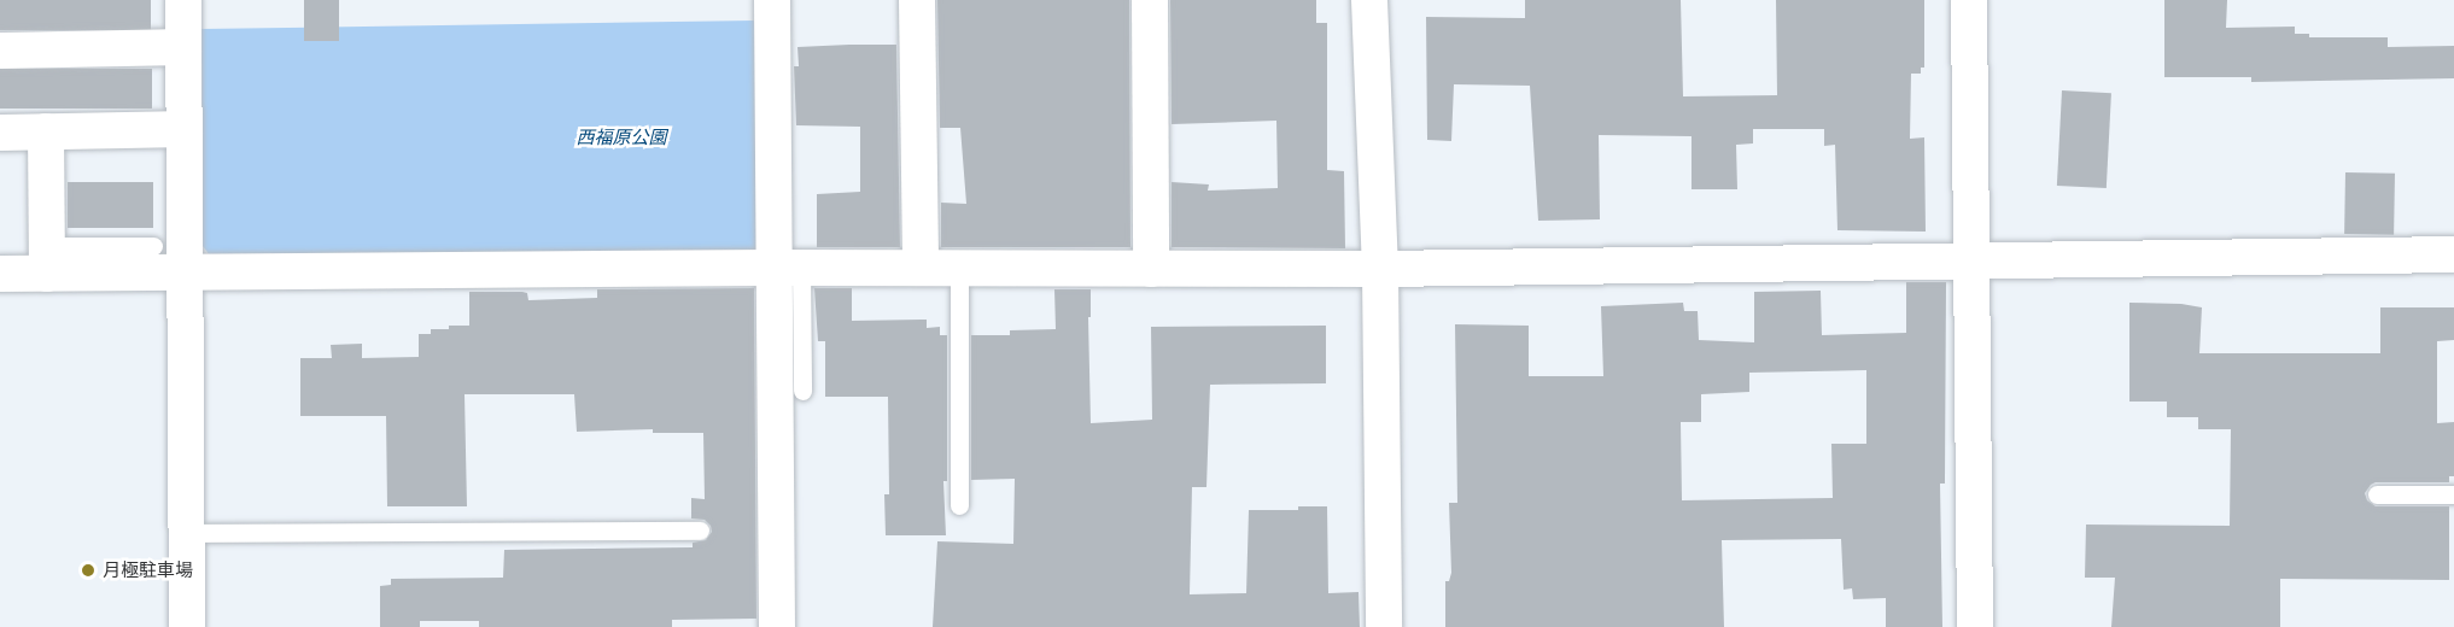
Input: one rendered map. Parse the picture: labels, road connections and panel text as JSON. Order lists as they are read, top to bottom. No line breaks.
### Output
{"parks":["西福原公園"],"places":["月極駐車場"]}
